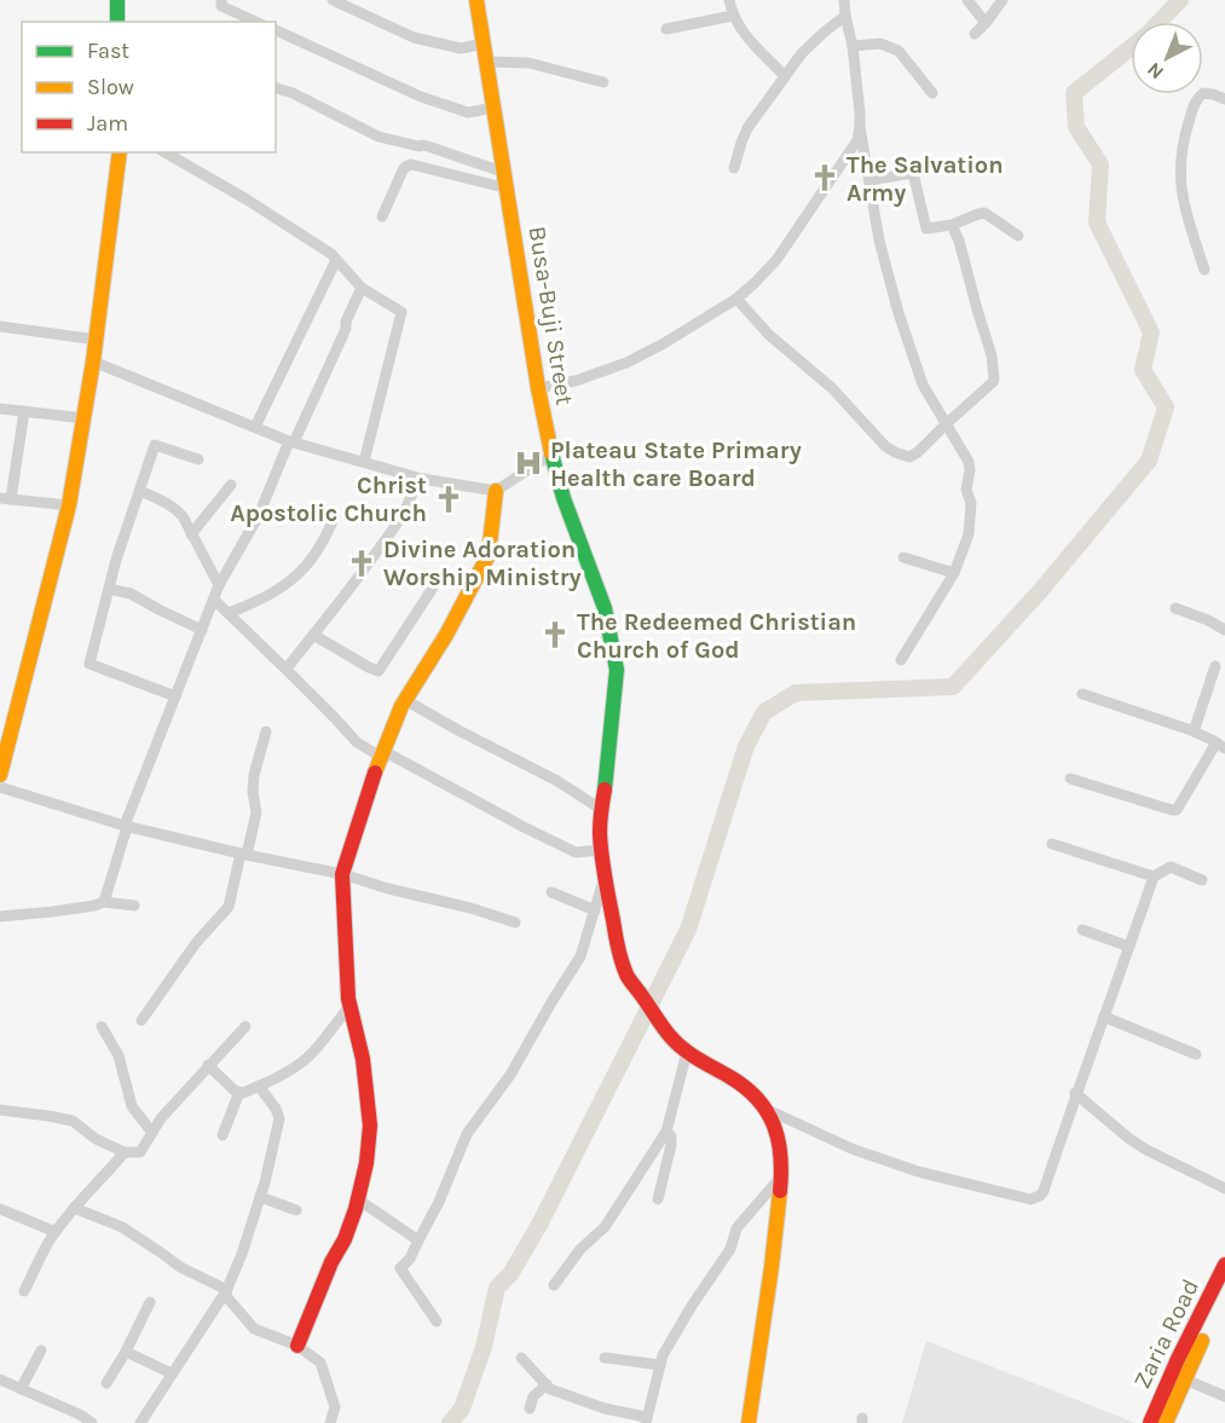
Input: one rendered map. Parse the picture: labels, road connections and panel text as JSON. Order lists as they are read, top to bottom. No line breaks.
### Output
{"streets":{"main road":["Busa-Buji Street","Zaria Road"]},"places":{"church":["The Salvation Army","Christ Apostolic Church","Divine Adoration Worship Ministry","The Redeemed Christian Church of God"],"hospital":["Plateau State Primary Health care Board"]},"legend":["Fast","Slow","Jam"],"north":"bottom left"}
